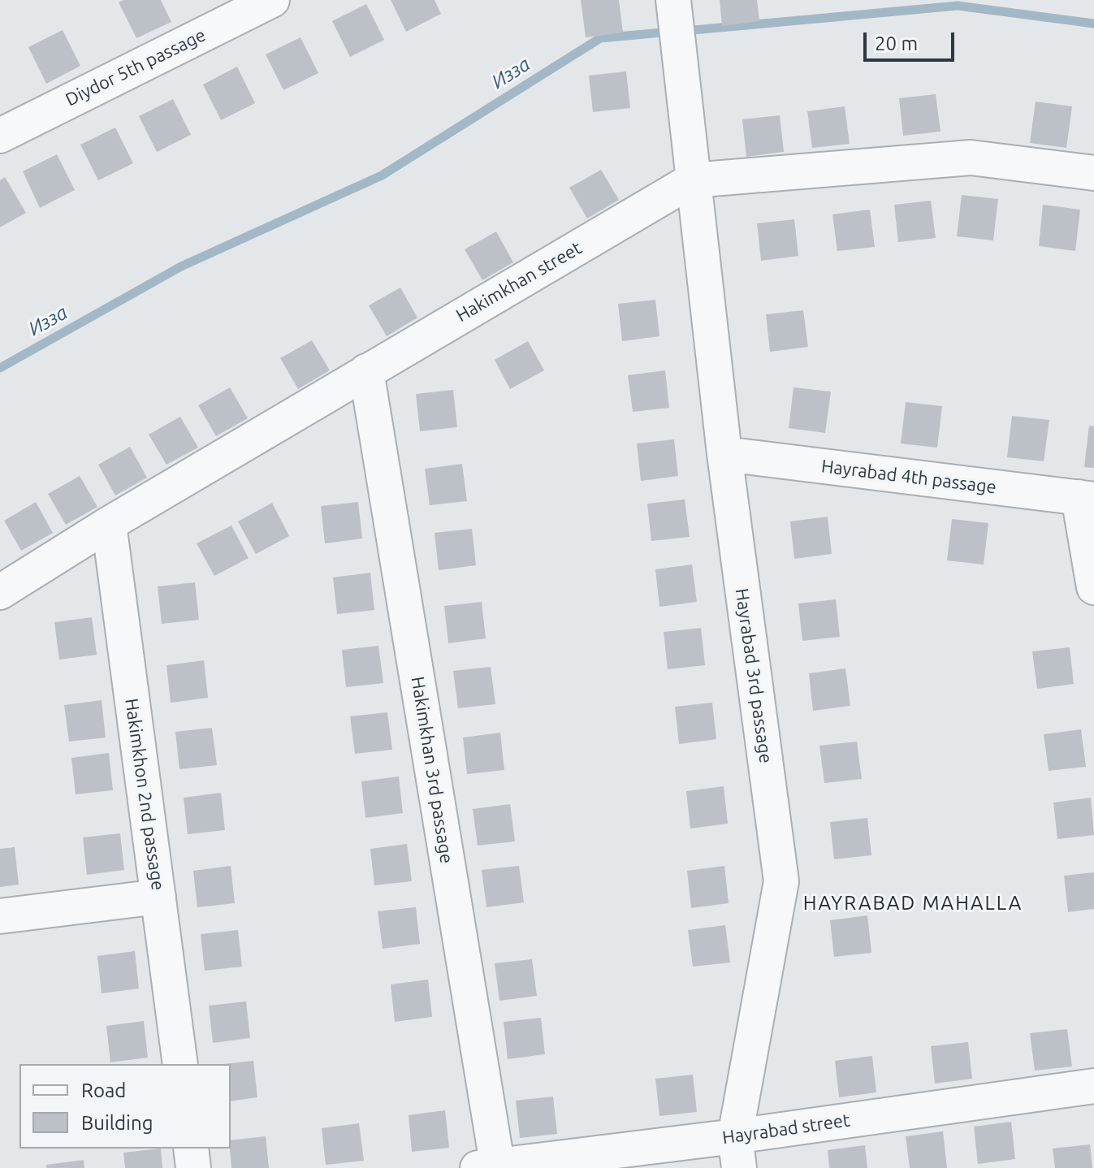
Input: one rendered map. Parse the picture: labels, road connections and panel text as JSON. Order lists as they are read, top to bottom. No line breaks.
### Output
{"streets":{"street":["Diydor 5th passage","Hakimkhаn street","Hayrabad 4th passage","Hayrabad 3rd passage","Hakimkhаn 3rd passage","Hakimkhon 2nd passage","Hayrabad street"]},"crossings":[["Hakimkhаn street","Hayrabad 3rd passage"],["Hakimkhаn street","Hakimkhаn 3rd passage"],["Hakimkhаn street","Hakimkhon 2nd passage"],["Hayrabad 4th passage","Hayrabad 3rd passage"],["Hayrabad 3rd passage","Hayrabad street"],["Hakimkhаn 3rd passage","Hayrabad street"]],"districts":["HAYRABAD MAHALLA"],"water":["Изза"],"legend":["Road","Building"],"scale_bar":"20 m"}
